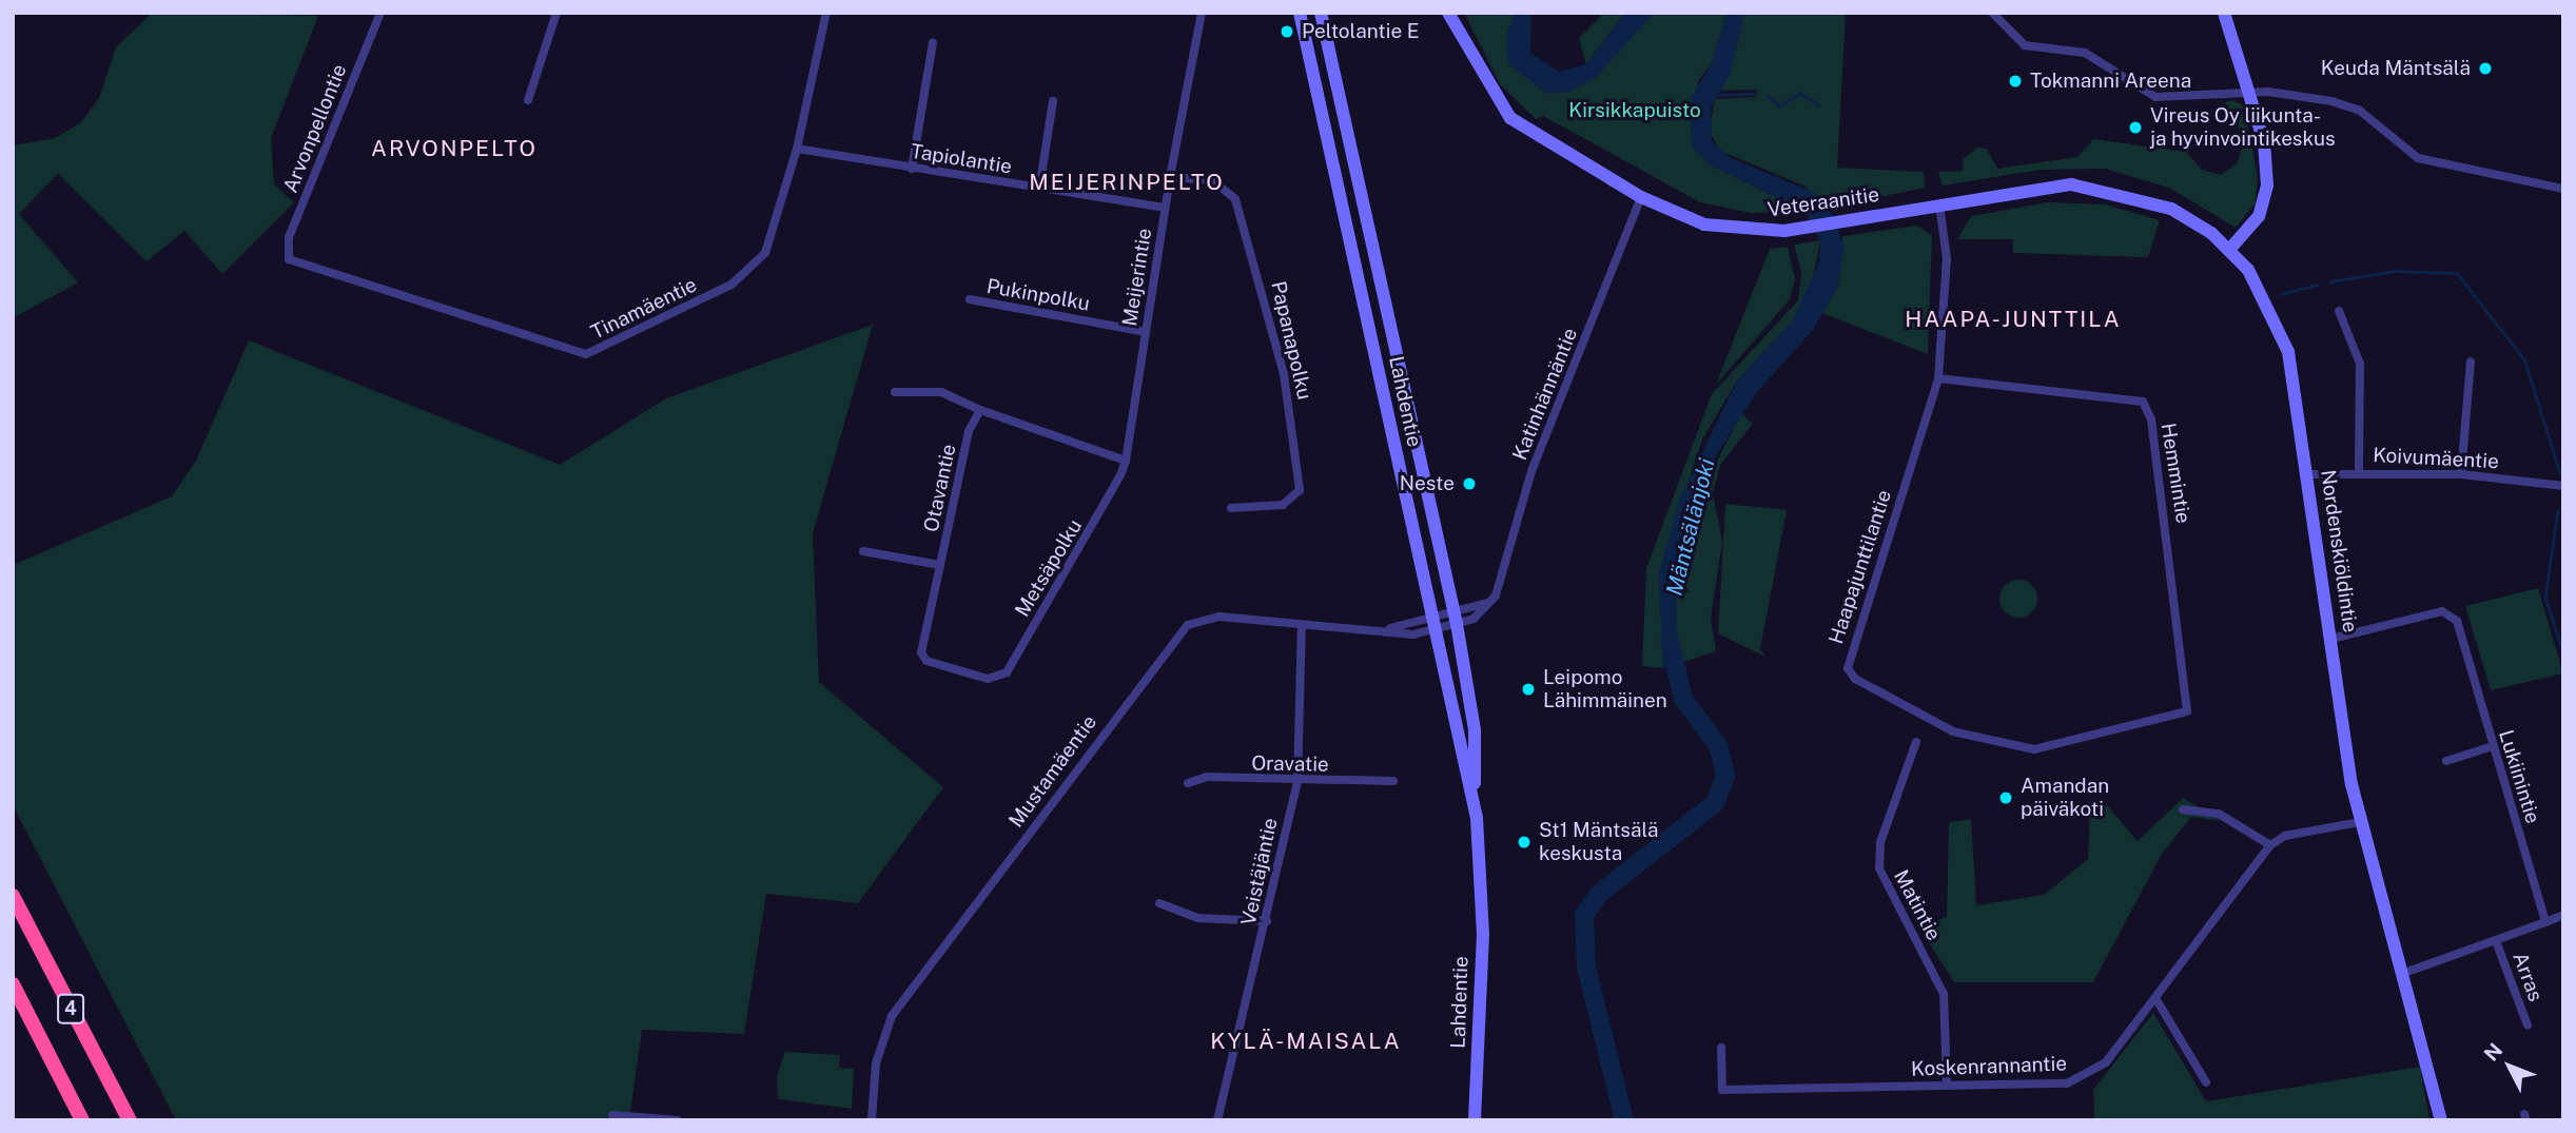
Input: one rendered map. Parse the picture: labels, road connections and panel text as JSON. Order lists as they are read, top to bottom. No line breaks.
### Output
{"streets":{"highway":["4"],"main road":["Veteraanitie","Lahdentie","Nordenskiöldintie"],"street":["Arvonpellontie","Tapiolantie","Meijerintie","Pukinpolku","Tinamäentie","Papanapolku","Katinhännäntie","Koivumäentie","Hemmintie","Otavantie","Haapajunttilantie","Metsäpolku","Oravatie","Mustamäentie","Lukiinintie","Veistäjäntie","Matintie","Arras","Koskenrannantie"]},"crossings":[["Arvonpellontie","Tinamäentie"],["Tapiolantie","Meijerintie"],["Tapiolantie","Tinamäentie"],["Veteraanitie","Katinhännäntie"],["Veteraanitie","Nordenskiöldintie"],["Veteraanitie","Haapajunttilantie"],["Meijerintie","Pukinpolku"],["Meijerintie","Papanapolku"],["Meijerintie","Metsäpolku"],["Katinhännäntie","Lahdentie"],["Katinhännäntie","Mustamäentie"],["Lahdentie","Mustamäentie"],["Koivumäentie","Nordenskiöldintie"],["Hemmintie","Haapajunttilantie"],["Otavantie","Metsäpolku"],["Nordenskiöldintie","Lukiinintie"],["Oravatie","Veistäjäntie"],["Mustamäentie","Veistäjäntie"],["Matintie","Koskenrannantie"]],"districts":["ARVONPELTO","MEIJERINPELTO","HAAPA-JUNTTILA","KYLÄ-MAISALA"],"water":["Mäntsälänjoki"],"parks":["Kirsikkapuisto"],"places":["Peltolantie E","Keuda Mäntsälä","Tokmanni Areena","Vireus Oy liikunta- ja hyvinvointikeskus","Neste","Leipomo Lähimmäinen","Amandan päiväkoti","St1 Mäntsälä keskusta"],"north":"top left"}
